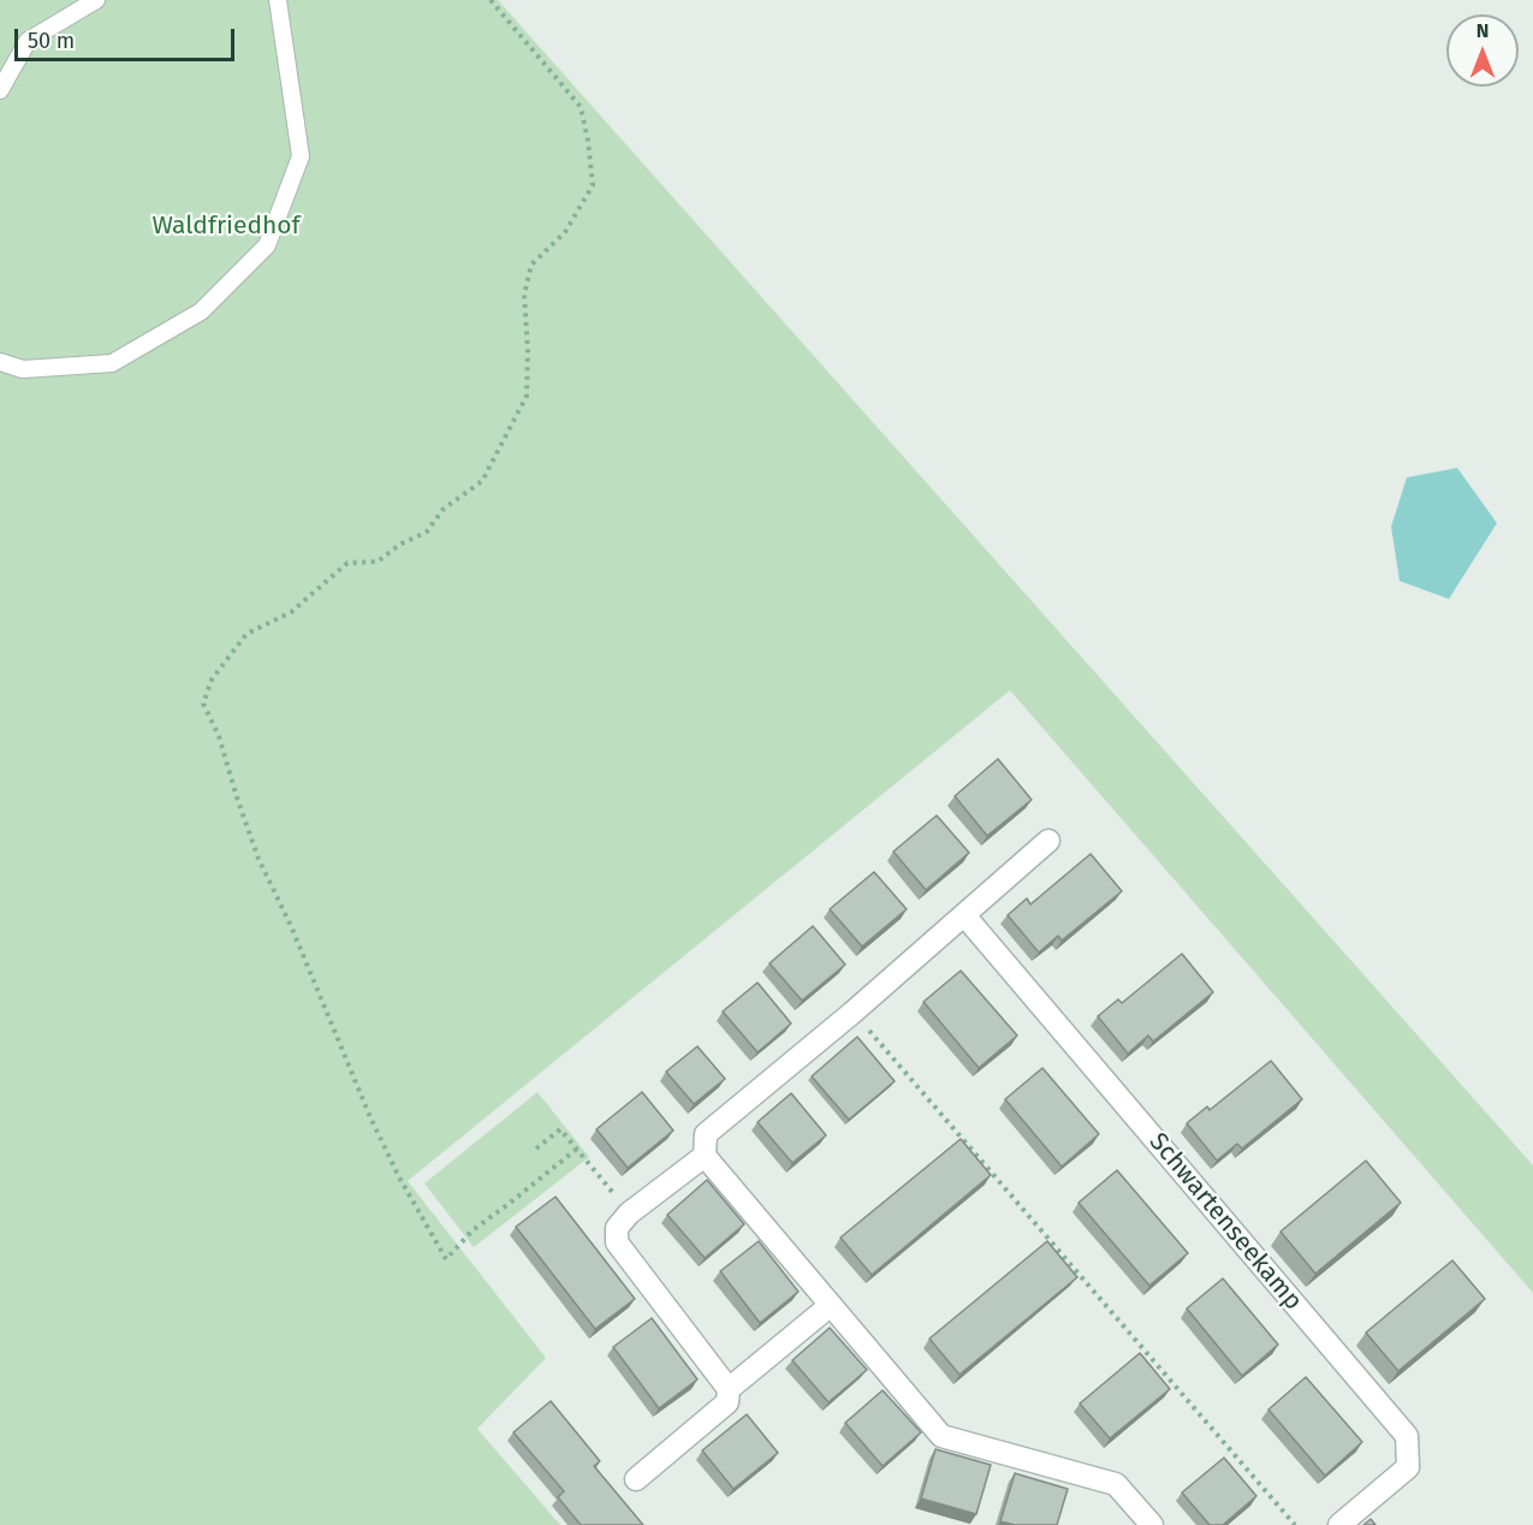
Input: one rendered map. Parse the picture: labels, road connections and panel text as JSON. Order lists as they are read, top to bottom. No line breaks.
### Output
{"streets":{"street":["Schwartenseekamp"]},"parks":["Waldfriedhof"],"scale_bar":"50 m","north":"top"}
